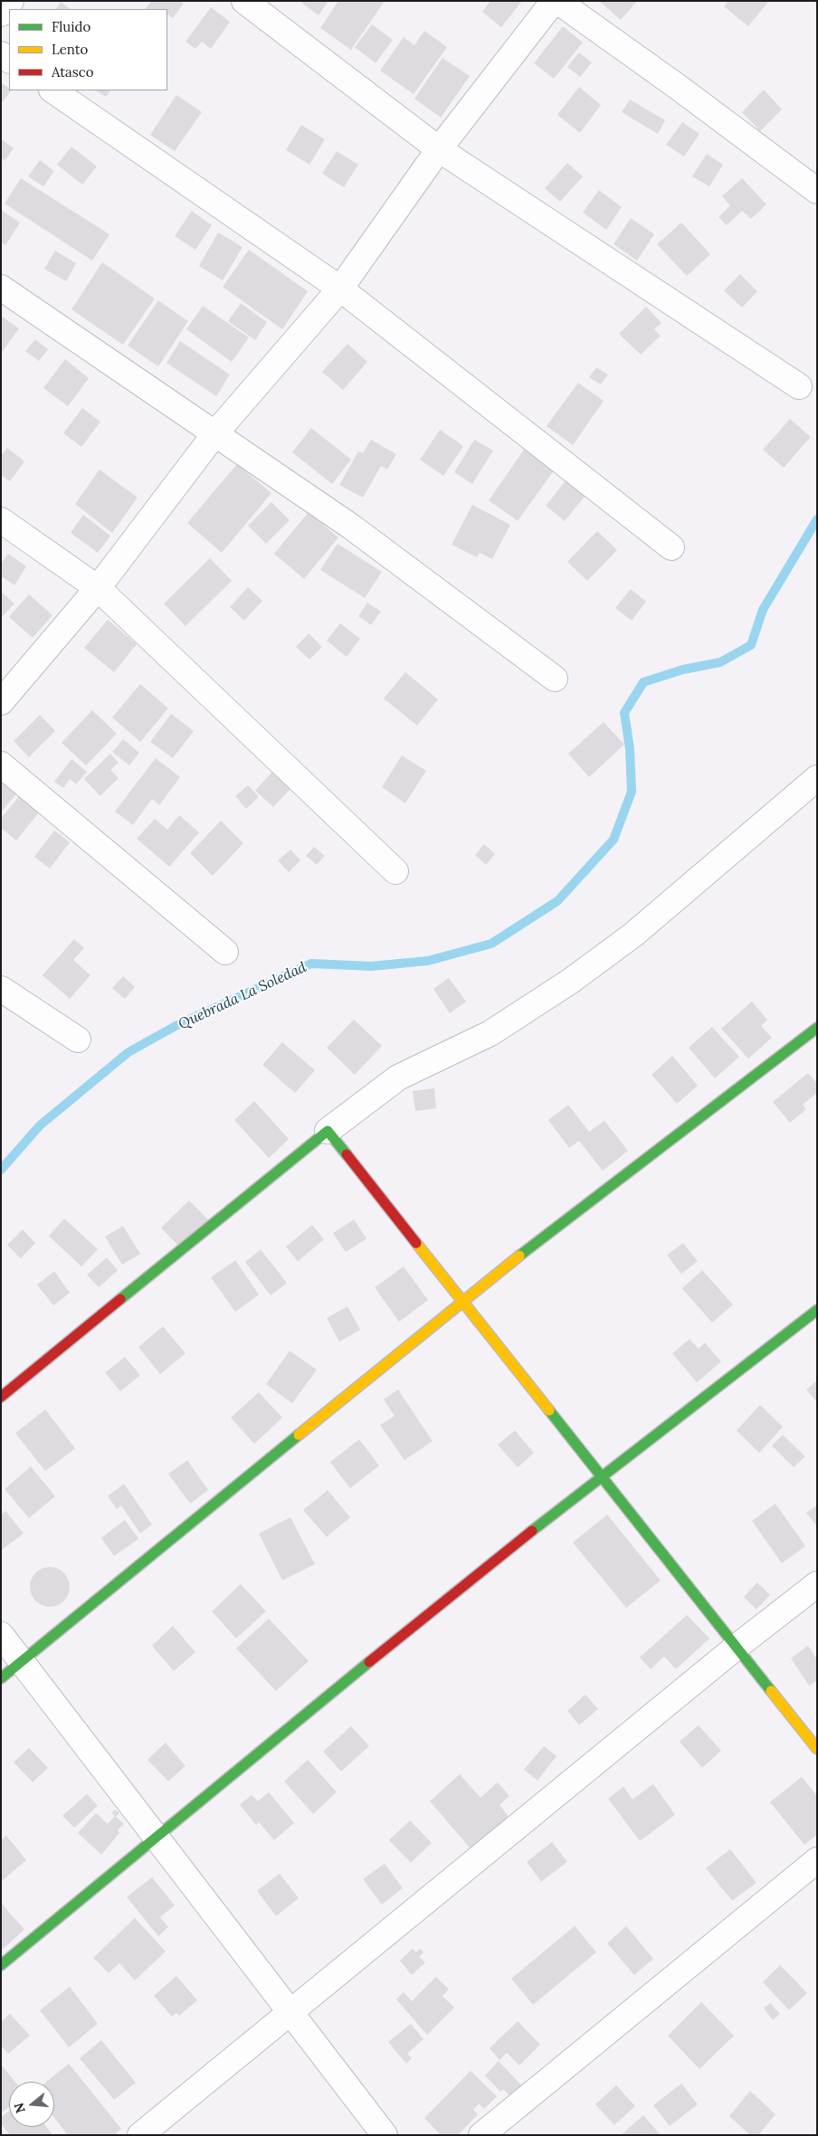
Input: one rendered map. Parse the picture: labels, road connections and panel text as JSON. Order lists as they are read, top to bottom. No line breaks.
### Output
{"water":["Quebrada La Soledad"],"legend":["Fluido","Lento","Atasco"],"north":"left"}
